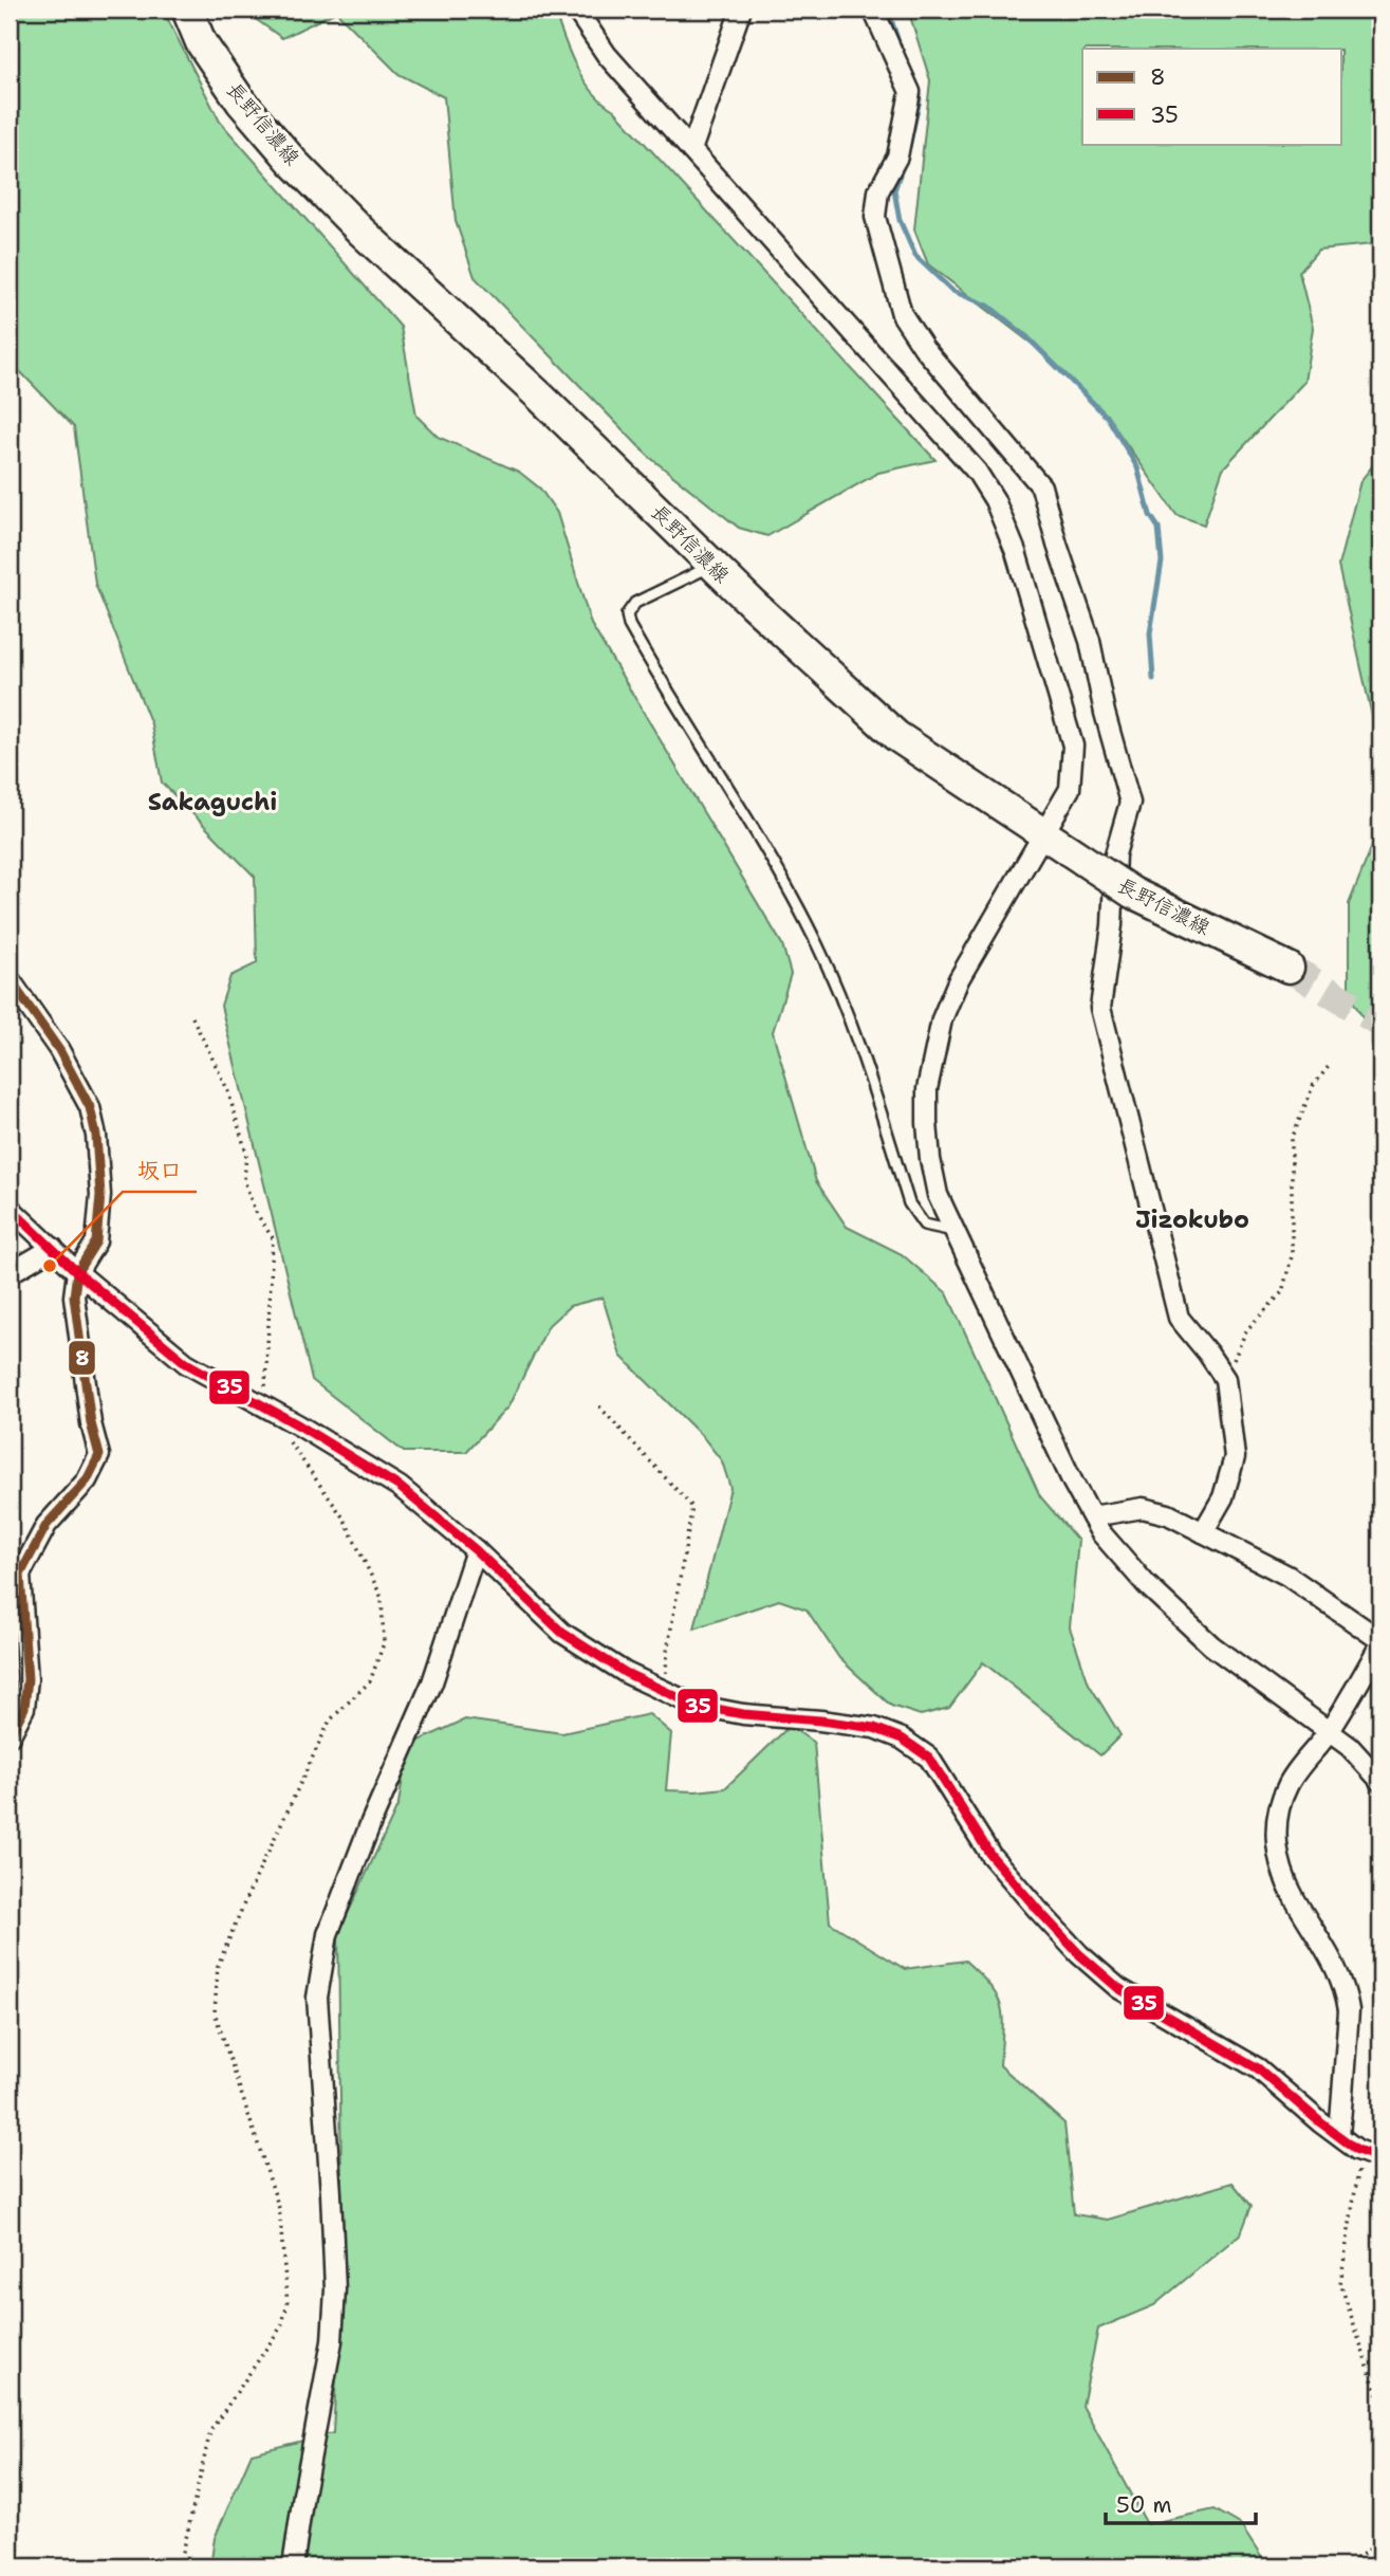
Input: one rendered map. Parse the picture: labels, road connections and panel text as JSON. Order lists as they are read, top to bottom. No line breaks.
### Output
{"streets":{"main road":["長野信濃線"]},"districts":["Sakaguchi","Jizokubo"],"places":["坂口"],"lines":["transit line 8","transit line 35"],"legend":["8","35"],"scale_bar":"50 m"}
